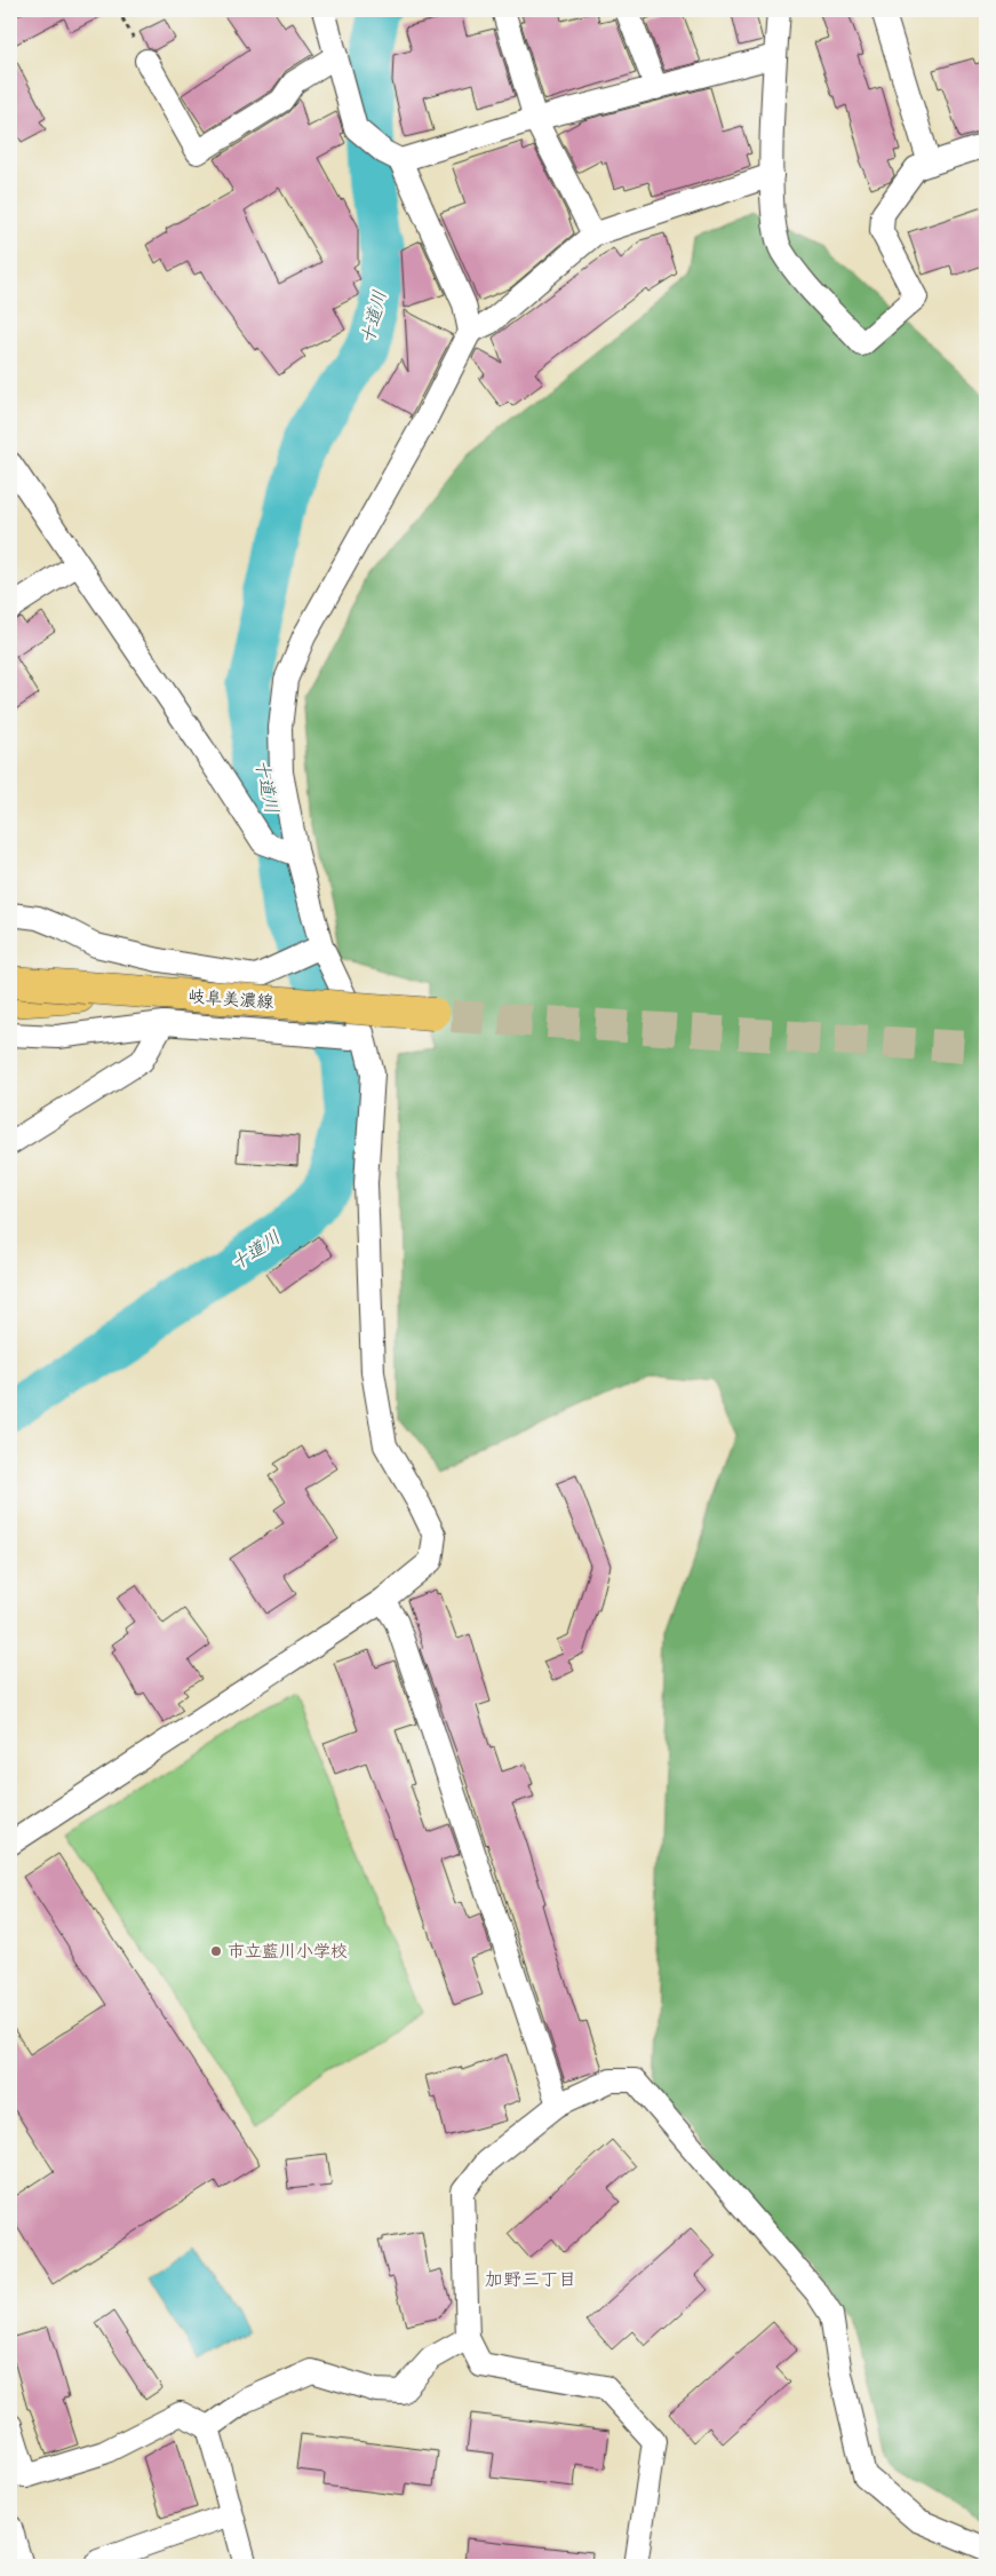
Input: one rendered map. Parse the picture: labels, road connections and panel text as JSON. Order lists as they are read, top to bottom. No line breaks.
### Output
{"streets":{"main road":["岐阜美濃線"]},"districts":["加野三丁目"],"water":["十道川"],"places":["市立藍川小学校"]}
